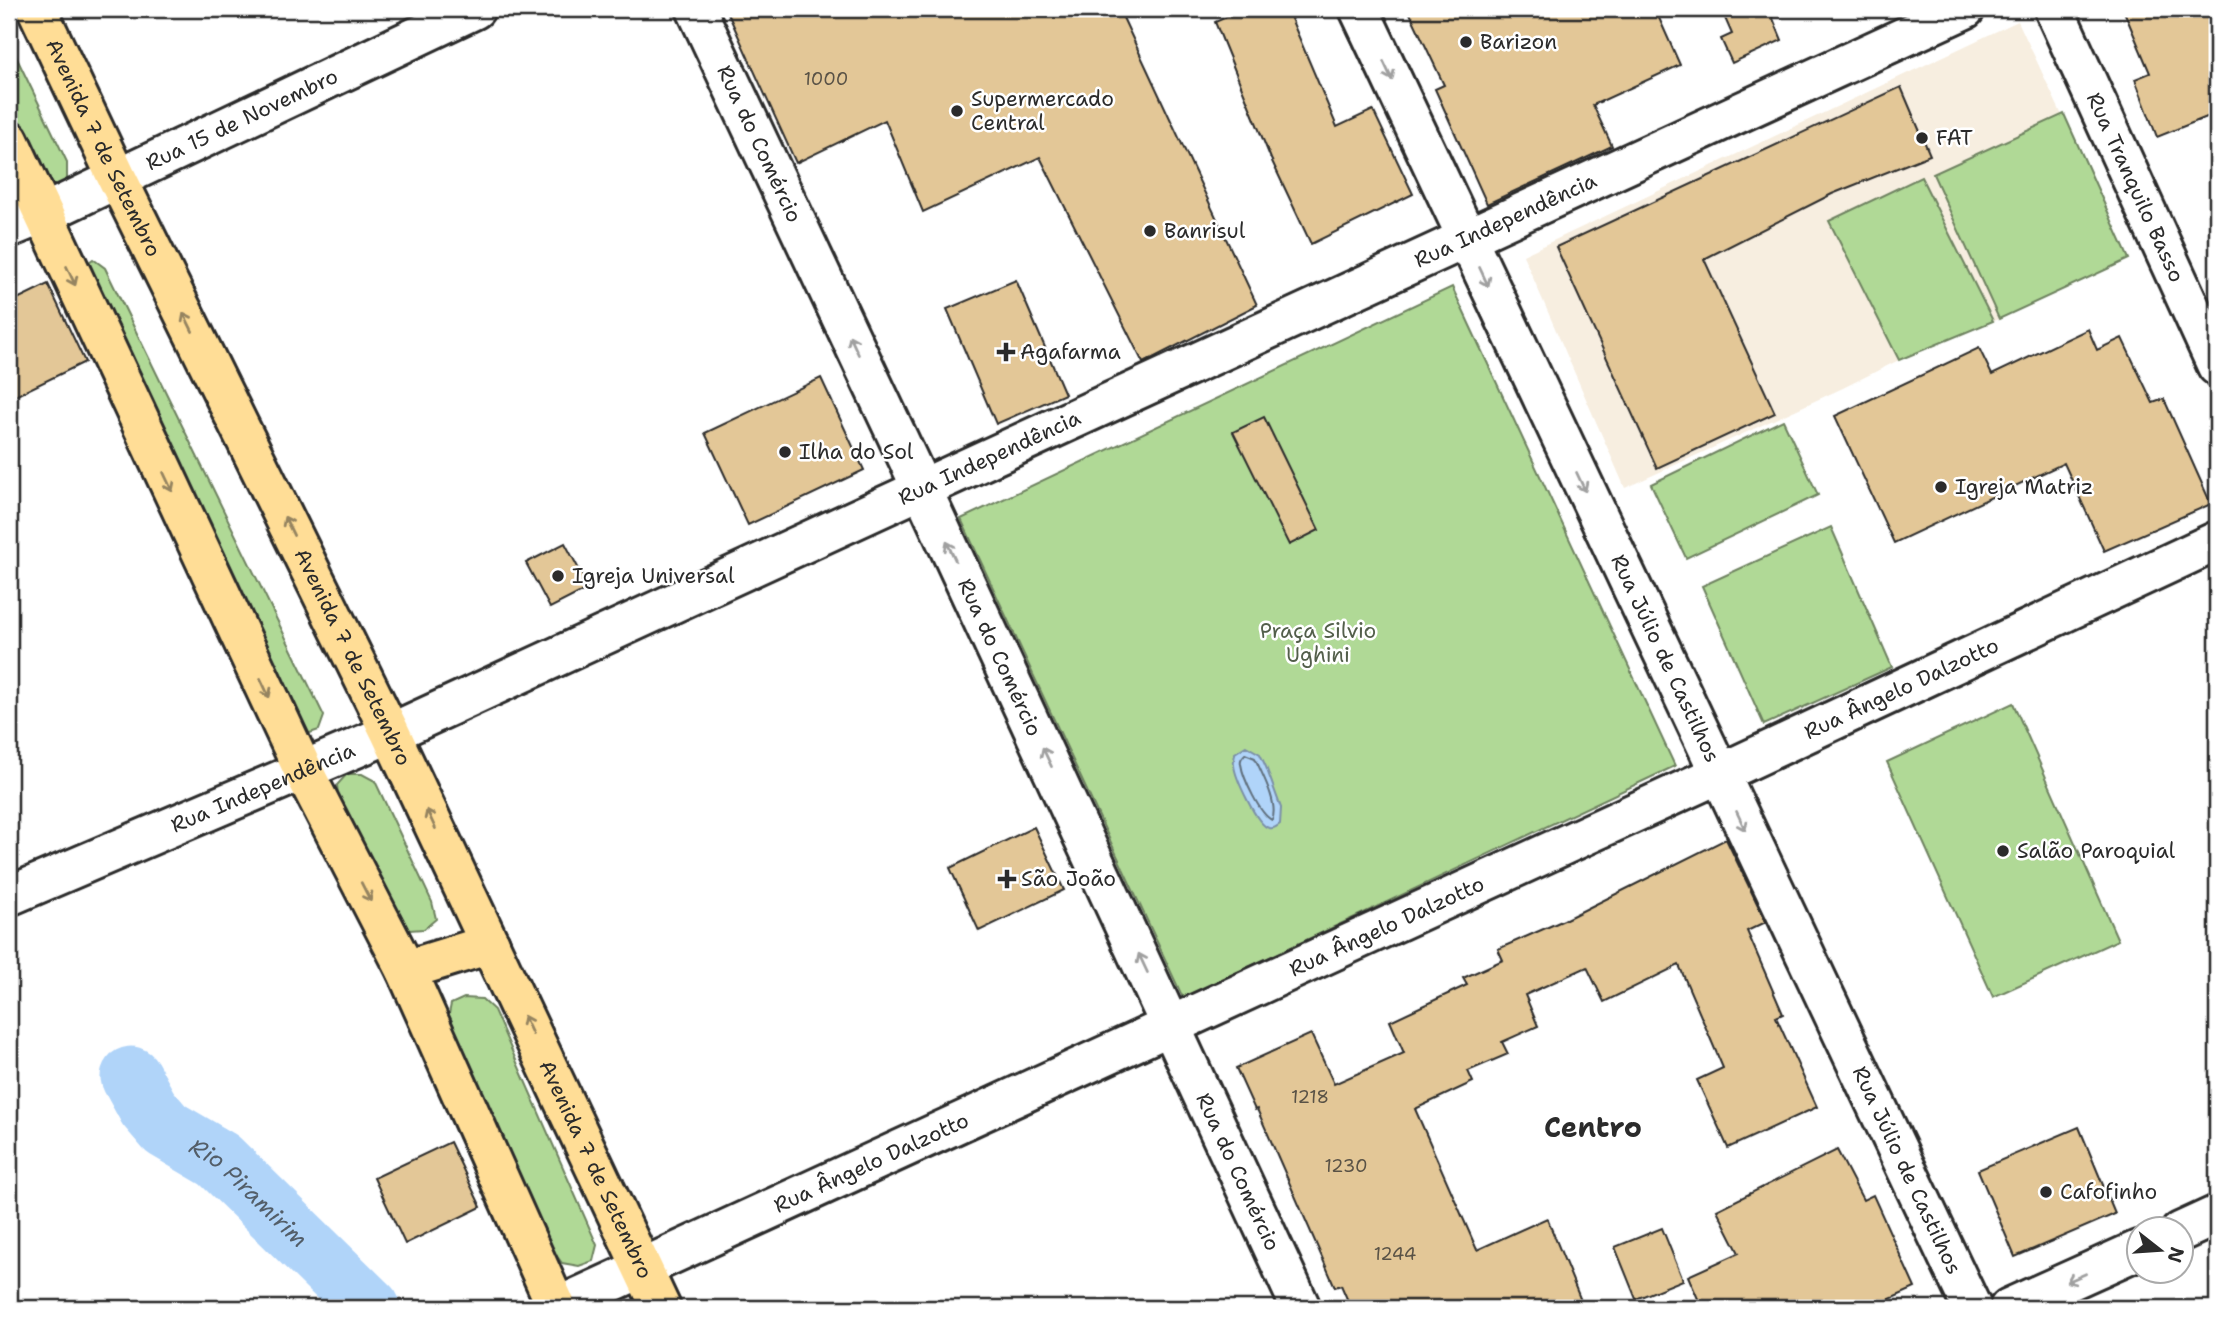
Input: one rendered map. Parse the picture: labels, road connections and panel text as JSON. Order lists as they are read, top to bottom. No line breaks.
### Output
{"streets":{"main road":["Avenida 7 de Setembro"],"street":["Rua 15 de Novembro","Rua do Comércio","Rua Tranquilo Basso","Rua Independência","Rua Júlio de Castilhos","Rua Ângelo Dalzotto"]},"crossings":[["Rua 15 de Novembro","Avenida 7 de Setembro"],["Rua do Comércio","Rua Independência"],["Rua do Comércio","Rua Ângelo Dalzotto"],["Avenida 7 de Setembro","Rua Independência"],["Avenida 7 de Setembro","Rua Ângelo Dalzotto"],["Rua Independência","Rua Júlio de Castilhos"],["Rua Júlio de Castilhos","Rua Ângelo Dalzotto"]],"one_way":["Rua do Comércio","Rua Júlio de Castilhos"],"districts":["Centro"],"water":["Rio Piramirim"],"parks":["Praça Silvio Ughini"],"places":{"other":["Barizon","Supermercado Central","FAT","Banrisul","Ilha do Sol","Igreja Matriz","Igreja Universal","Salão Paroquial","Cafofinho"],"health":["Agafarma","São João"]},"house_numbers":["1000","1218","1230","1244"],"north":"right"}
